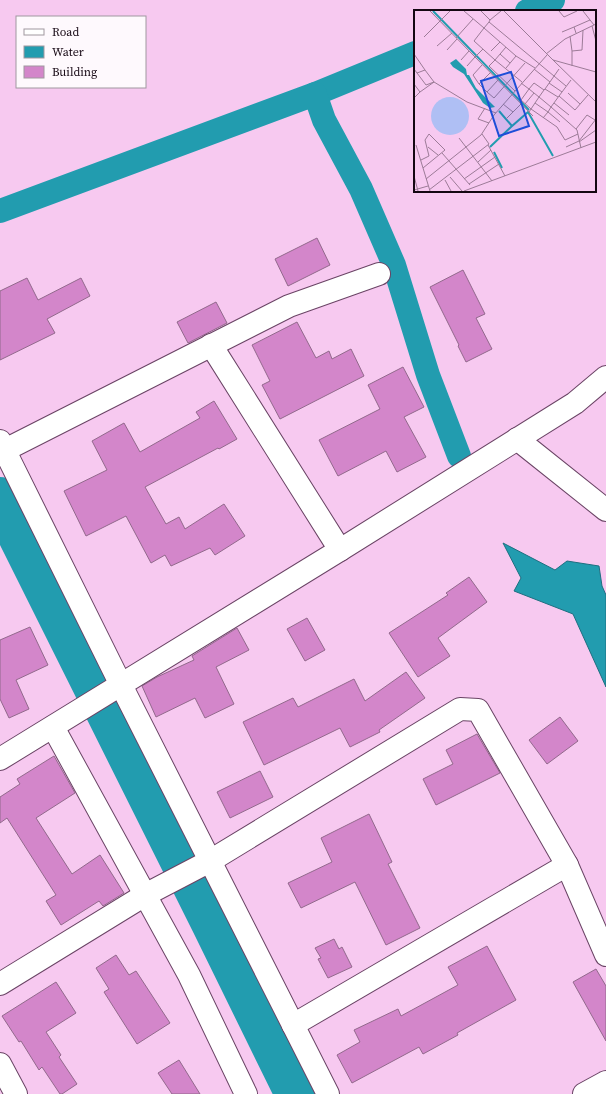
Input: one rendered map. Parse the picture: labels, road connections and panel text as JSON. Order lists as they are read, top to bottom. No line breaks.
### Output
{"legend":["Road","Water","Building"]}
